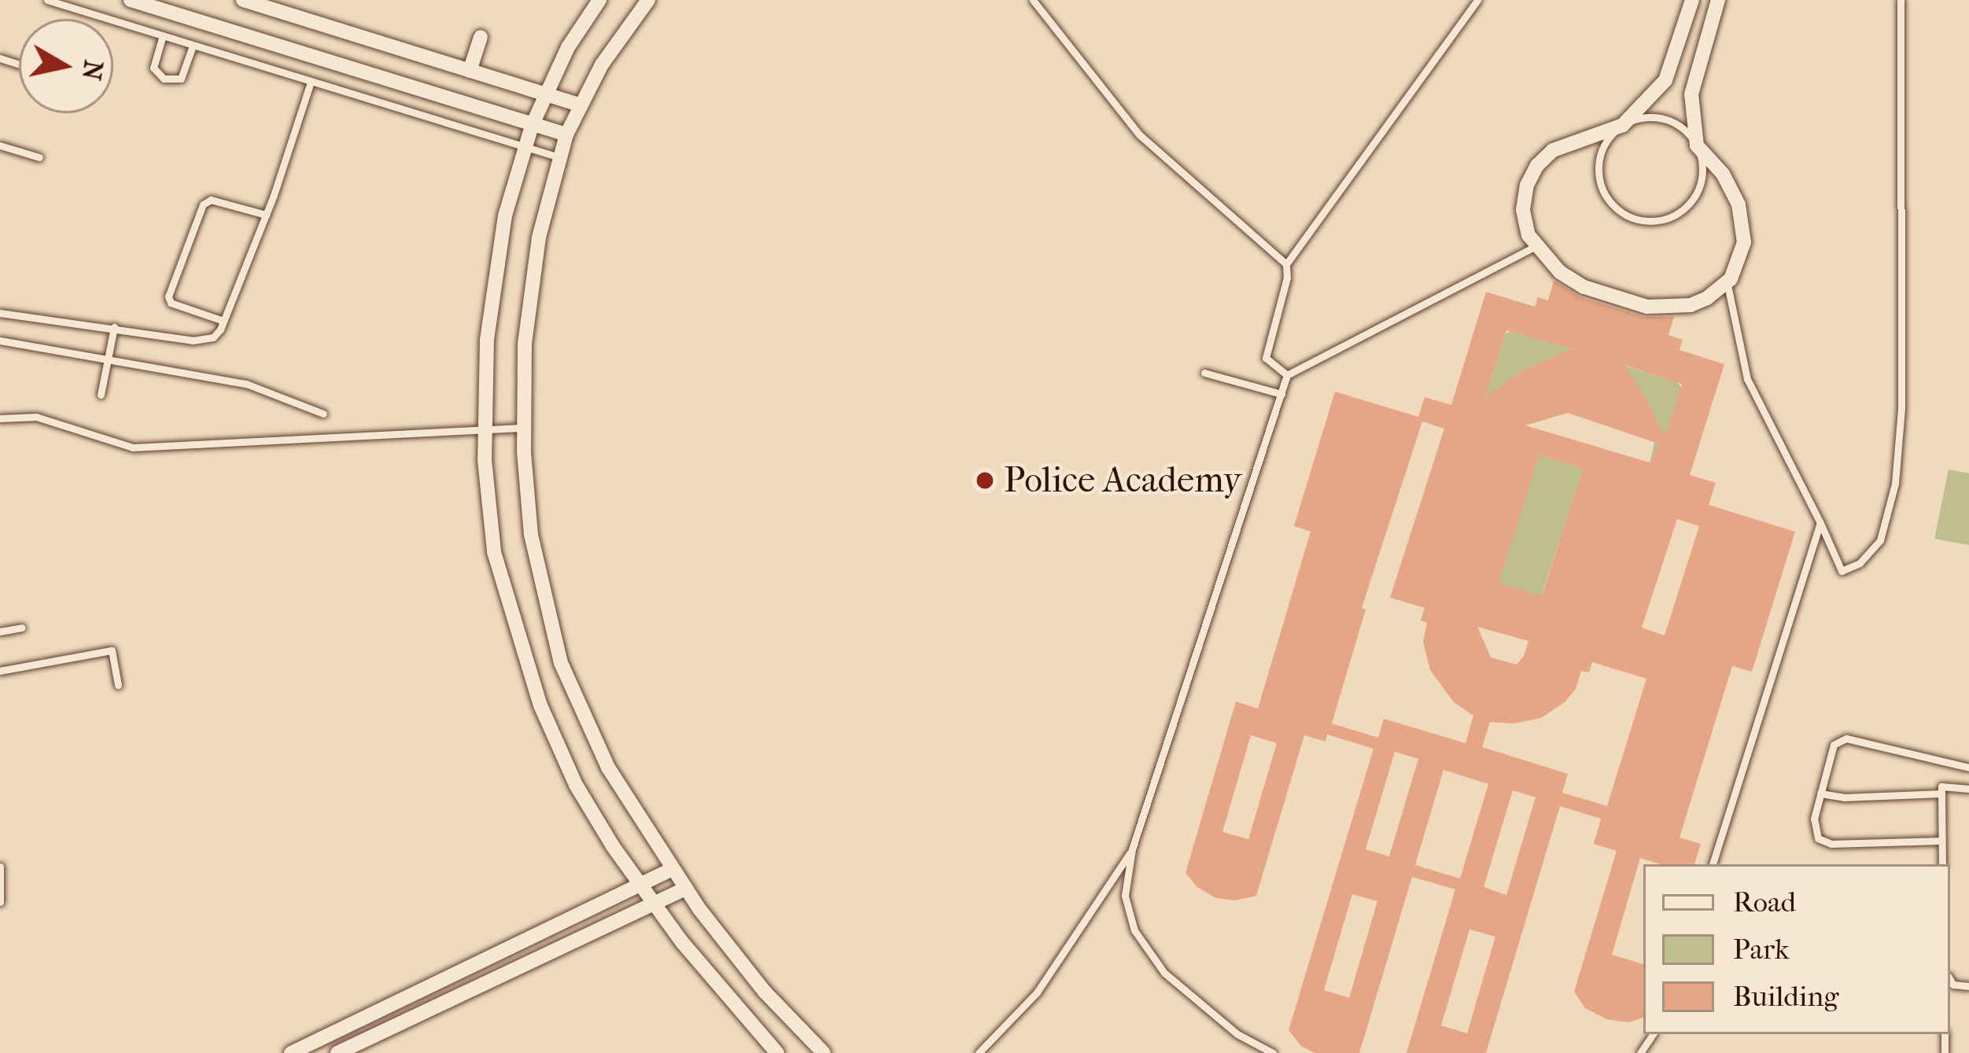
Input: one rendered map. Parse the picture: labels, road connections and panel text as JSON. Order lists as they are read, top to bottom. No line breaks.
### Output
{"places":["Police Academy"],"legend":["Road","Park","Building"],"north":"right"}
